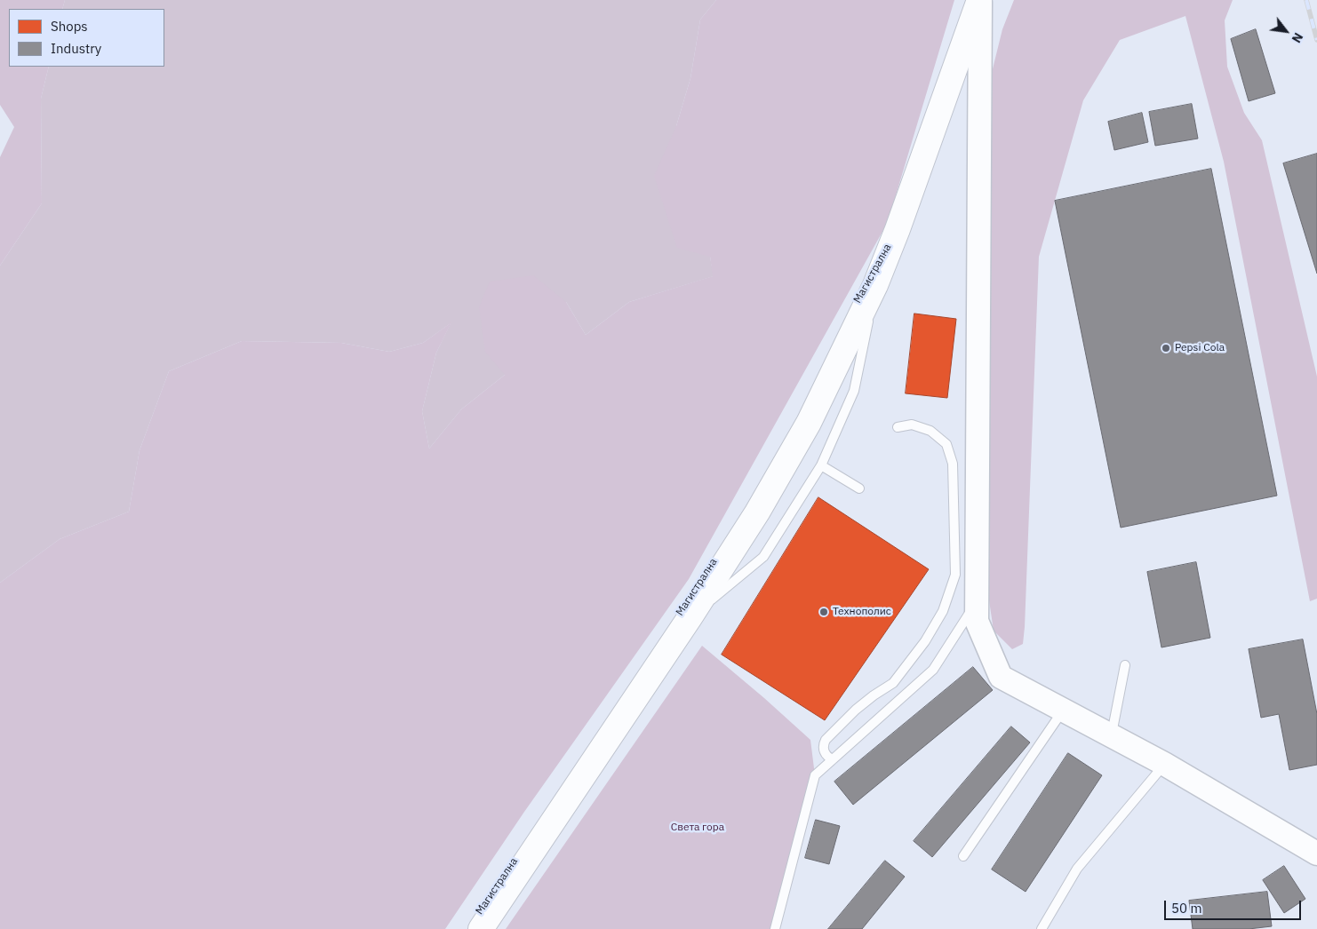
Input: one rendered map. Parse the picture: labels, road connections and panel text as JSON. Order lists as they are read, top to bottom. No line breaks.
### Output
{"streets":{"main road":["Магистрална"]},"parks":["Света гора"],"places":["Pepsi Cola","Технополис"],"legend":["Shops","Industry"],"scale_bar":"50 m","north":"bottom right"}
